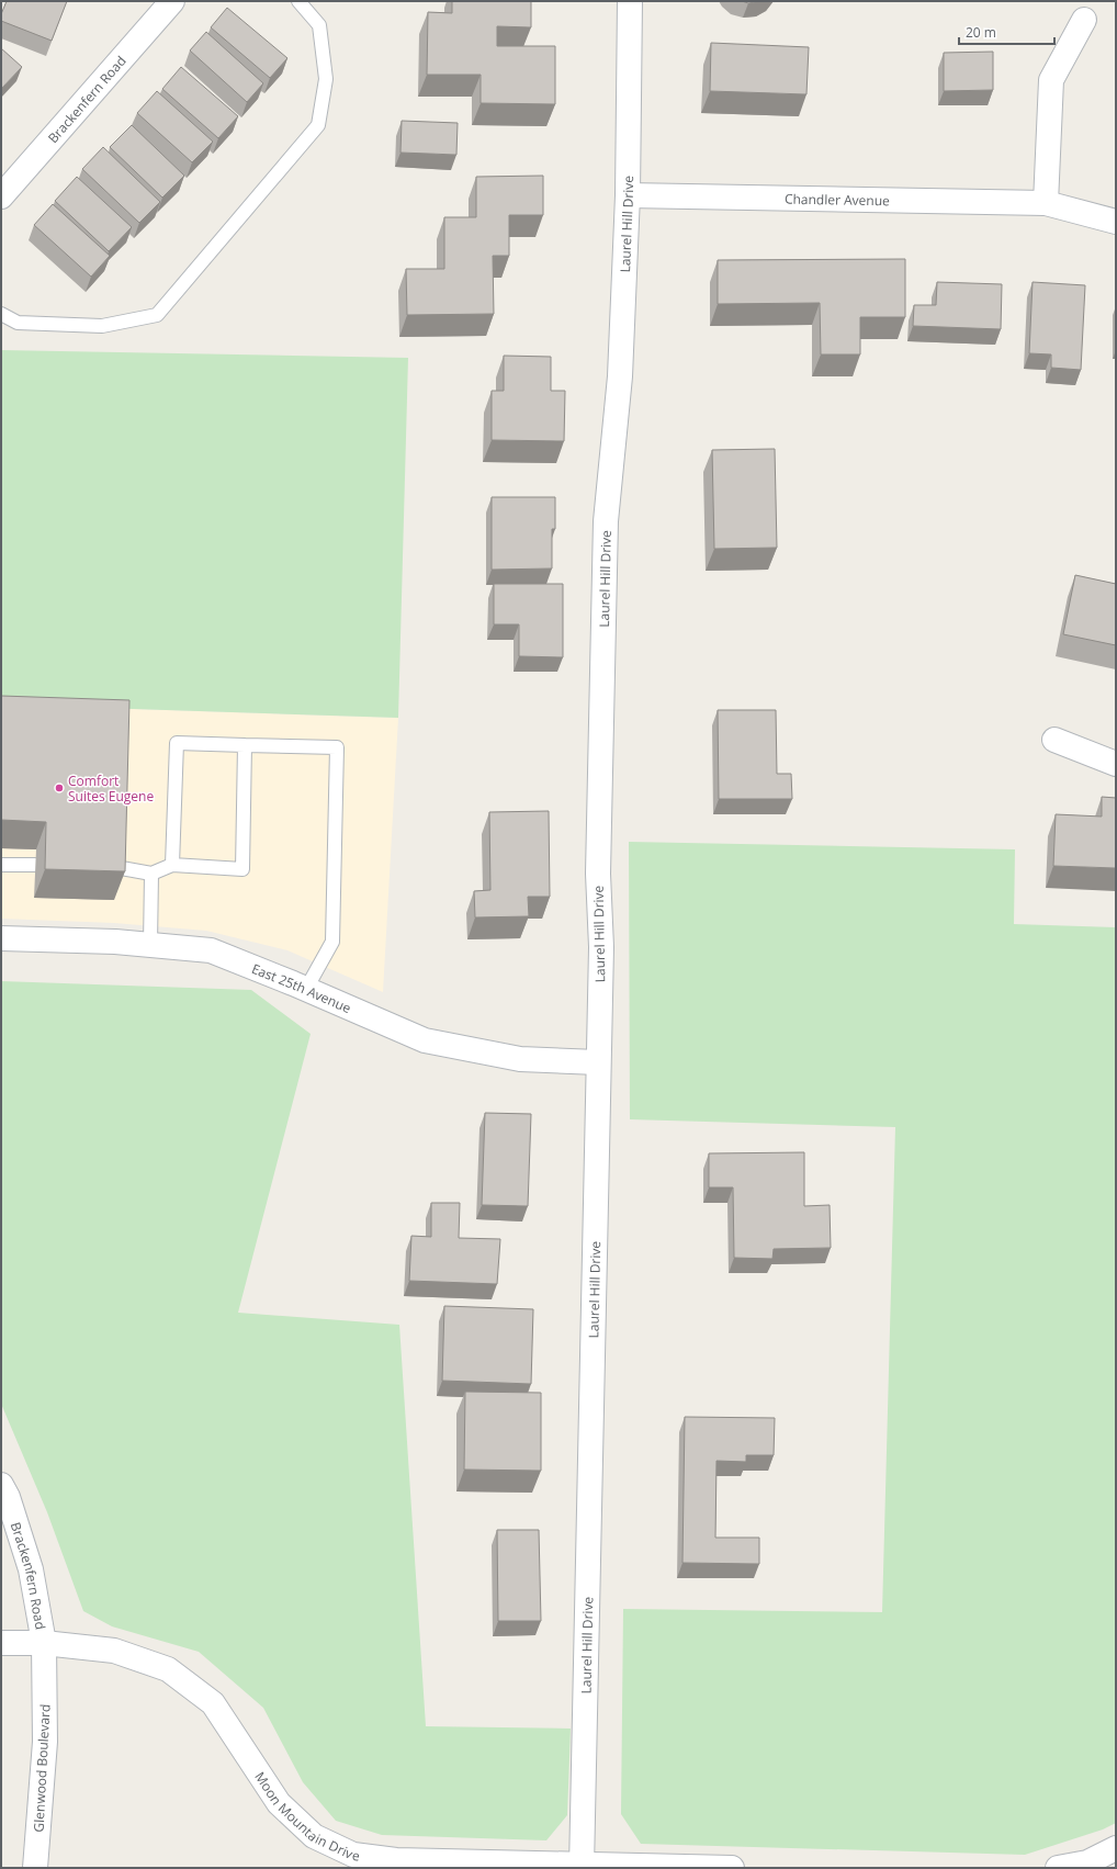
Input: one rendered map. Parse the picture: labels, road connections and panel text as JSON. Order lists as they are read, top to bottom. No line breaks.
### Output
{"streets":{"street":["Brackenfern Road","Chandler Avenue","Laurel Hill Drive","East 25th Avenue","Glenwood Boulevard","Moon Mountain Drive"]},"crossings":[["Brackenfern Road","Glenwood Boulevard"],["Brackenfern Road","Moon Mountain Drive"],["Chandler Avenue","Laurel Hill Drive"],["Laurel Hill Drive","East 25th Avenue"],["Laurel Hill Drive","Moon Mountain Drive"],["Glenwood Boulevard","Moon Mountain Drive"]],"places":["Comfort Suites Eugene"],"scale_bar":"20 m"}
